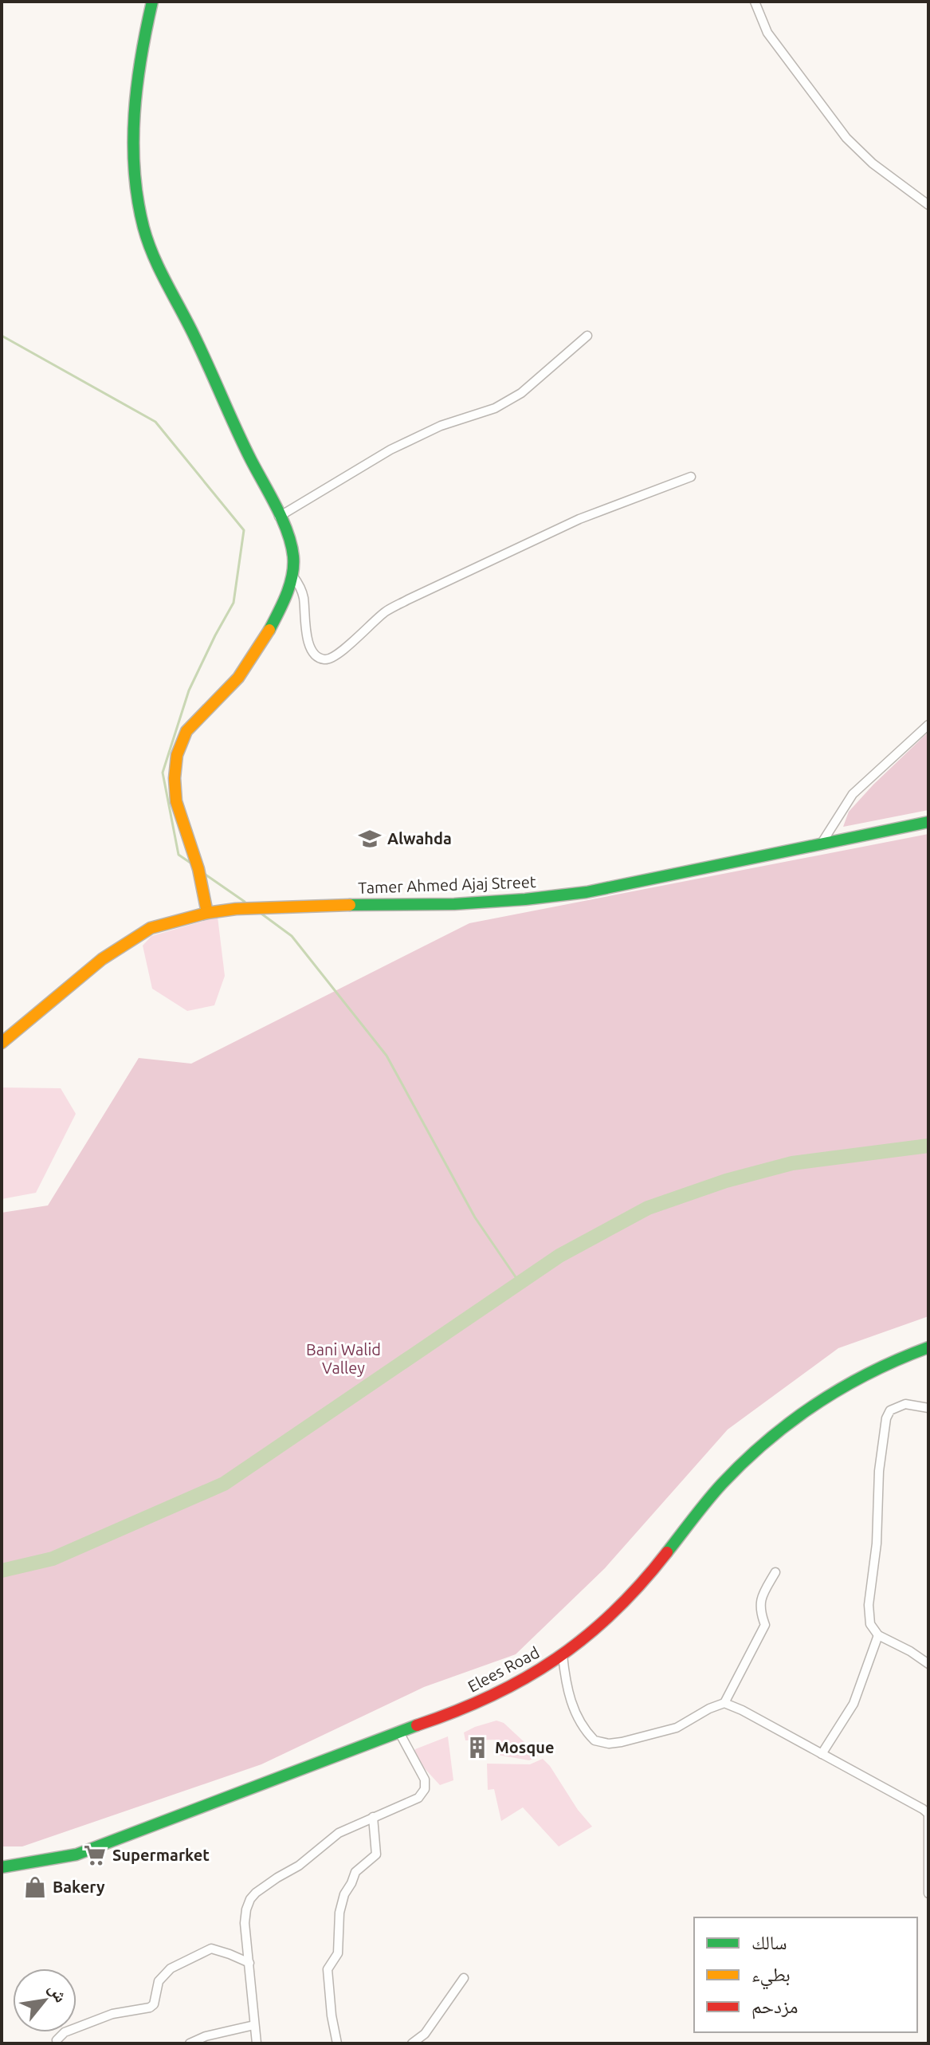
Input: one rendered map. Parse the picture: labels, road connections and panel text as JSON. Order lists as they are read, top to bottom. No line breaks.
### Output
{"streets":{"main road":["Tamer Ahmed Ajaj Street","Elees Road"]},"parks":["Bani Walid Valley"],"places":{"school or university":["Alwahda"],"building":["Mosque"],"supermarket":["Supermarket"],"shop":["Bakery"]},"legend":["سالك","بطيء","مزدحم"],"north":"top right"}
